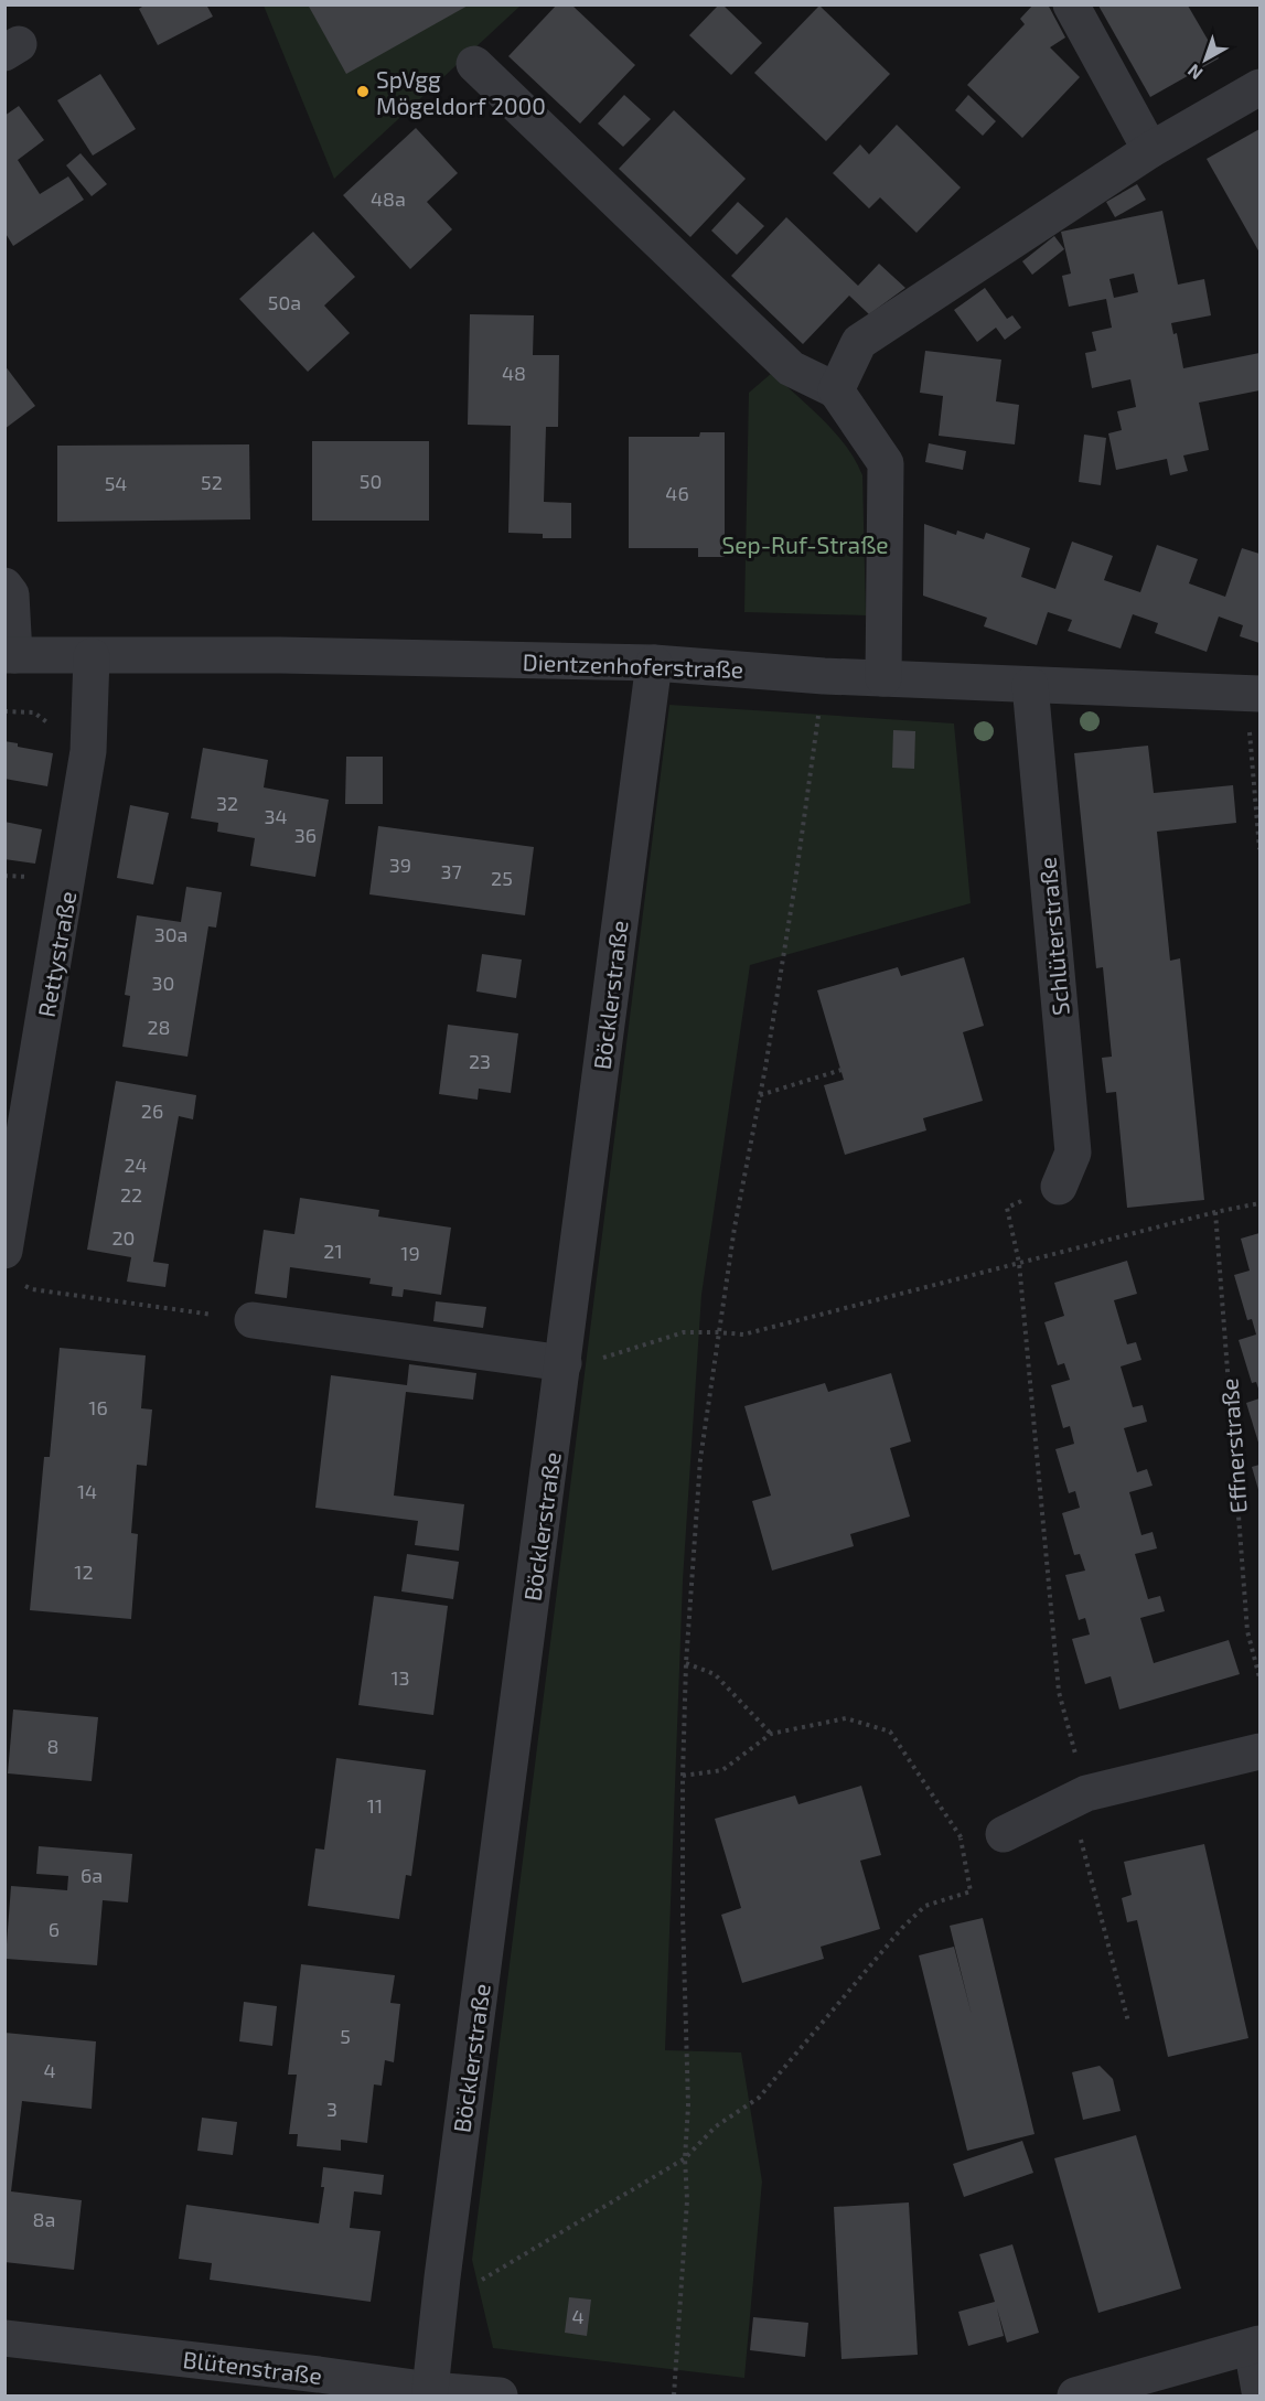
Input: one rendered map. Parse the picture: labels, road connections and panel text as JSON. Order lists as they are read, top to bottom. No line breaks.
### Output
{"streets":{"street":["Dientzenhoferstraße","Schlüterstraße","Rettystraße","Böcklerstraße","Blütenstraße"],"path":["Effnerstraße"]},"crossings":[["Dientzenhoferstraße","Schlüterstraße"],["Dientzenhoferstraße","Rettystraße"],["Dientzenhoferstraße","Böcklerstraße"],["Böcklerstraße","Blütenstraße"]],"parks":["Sep-Ruf-Straße"],"places":["SpVgg Mögeldorf 2000"],"house_numbers":["48a","50a","48","50","52","54","46","32","34","36","39","37","25","30a","30","28","23","26","24","22","20","21","19","16","14","12","13","8","11","6a","6","5","4","3","8a","4"],"north":"bottom left"}
